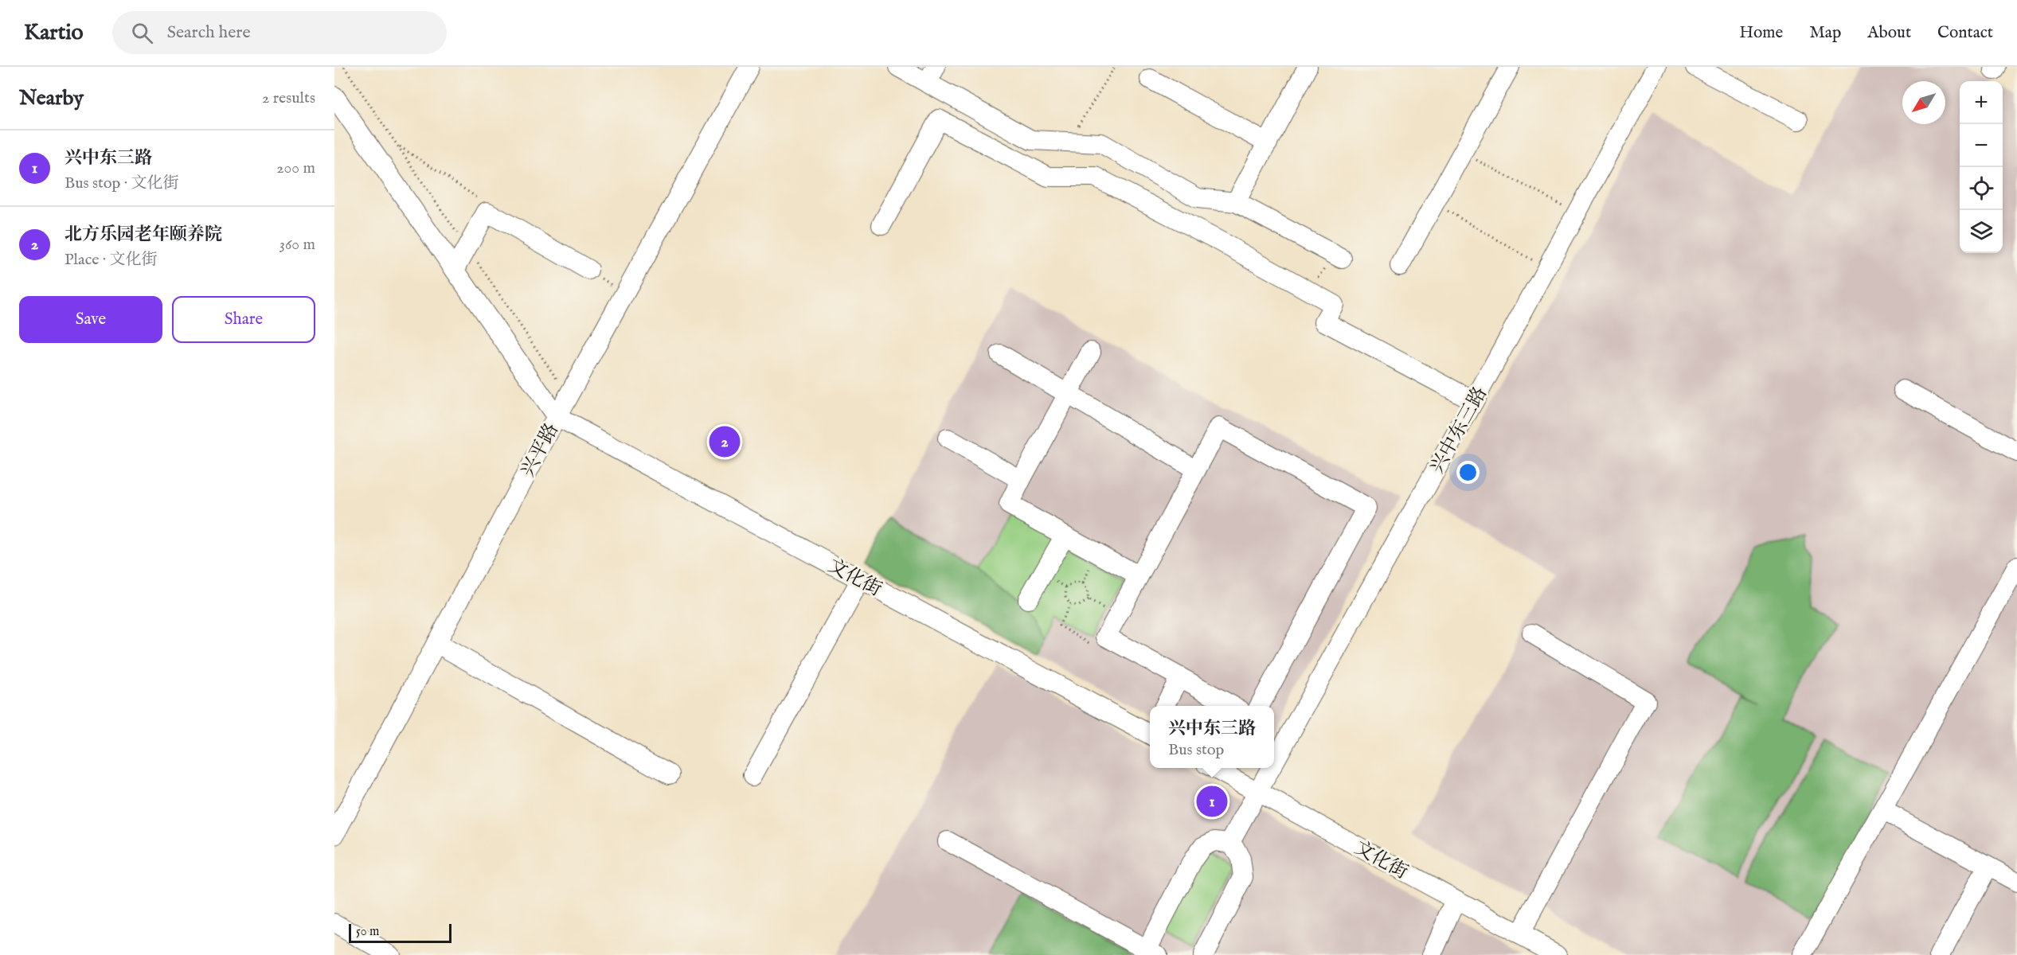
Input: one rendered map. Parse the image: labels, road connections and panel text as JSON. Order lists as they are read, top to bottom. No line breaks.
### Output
{"streets":{"street":["兴中东三路","兴平路","文化街"]},"crossings":[["兴中东三路","文化街"],["兴平路","文化街"]],"scale_bar":"50 m","north":"bottom left","page":{"header":"Kartio","search":"Search here","nav":["Home","Map","About","Contact"],"heading":["Nearby","2 results"],"map_buttons":["+","−"],"list":[{"mark":"1","name":"兴中东三路","note":"Bus stop · 文化街","value":"200 m"},{"mark":"2","name":"北方乐园老年颐养院","note":"Place · 文化街","value":"360 m"}],"buttons":["Save","Share"],"pins":["2","1"],"popup":["兴中东三路","Bus stop"],"scale":"50 m"}}
